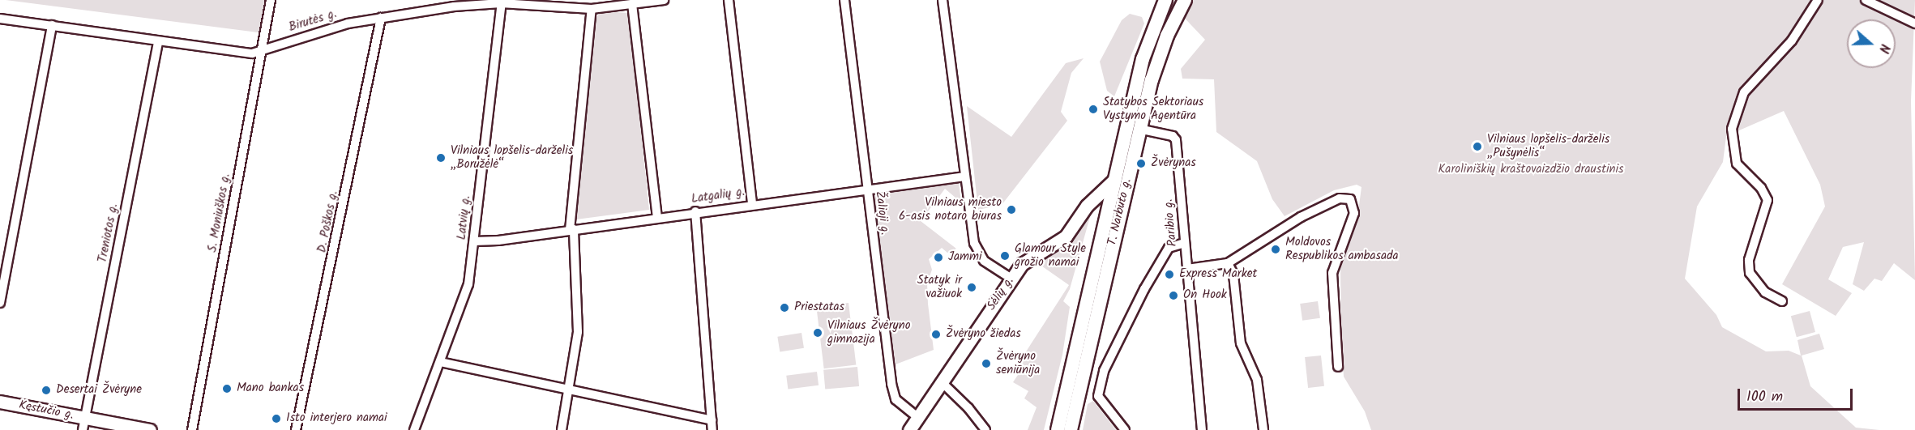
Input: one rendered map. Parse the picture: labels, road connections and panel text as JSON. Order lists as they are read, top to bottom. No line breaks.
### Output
{"streets":{"main road":["T. Narbuto g.","Sėlių g.","Kęstučio g."],"street":["Birutės g.","Latgalių g.","S. Moniuškos g.","Žalioji g.","Latvių g.","D. Poškos g.","Paribio g.","Treniotos g."]},"crossings":[["Birutės g.","S. Moniuškos g."],["Birutės g.","Latvių g."],["Birutės g.","D. Poškos g."],["Birutės g.","Treniotos g."],["Latgalių g.","Žalioji g."],["Latgalių g.","Latvių g."],["T. Narbuto g.","Paribio g."],["T. Narbuto g.","Sėlių g."],["Žalioji g.","Sėlių g."],["Treniotos g.","Kęstučio g."]],"parks":["Karoliniškių kraštovaizdžio draustinis"],"places":["Statybos Sektoriaus Vystymo Agentūra","Vilniaus lopšelis-darželis „Pušynėlis“","Vilniaus lopšelis-darželis „Boružėlė“","Žvėrynas","Vilniaus miesto 6-asis notaro biuras","Moldovos Respublikos ambasada","Glamour Style grožio namai","Jammi","Express Market","Statyk ir važiuok","On Hook","Priestatas","Vilniaus Žvėryno gimnazija","Žvėryno žiedas","Žvėryno seniūnija","Mano bankas","Desertai Žvėryne","Isto interjero namai"],"scale_bar":"100 m","north":"right"}
